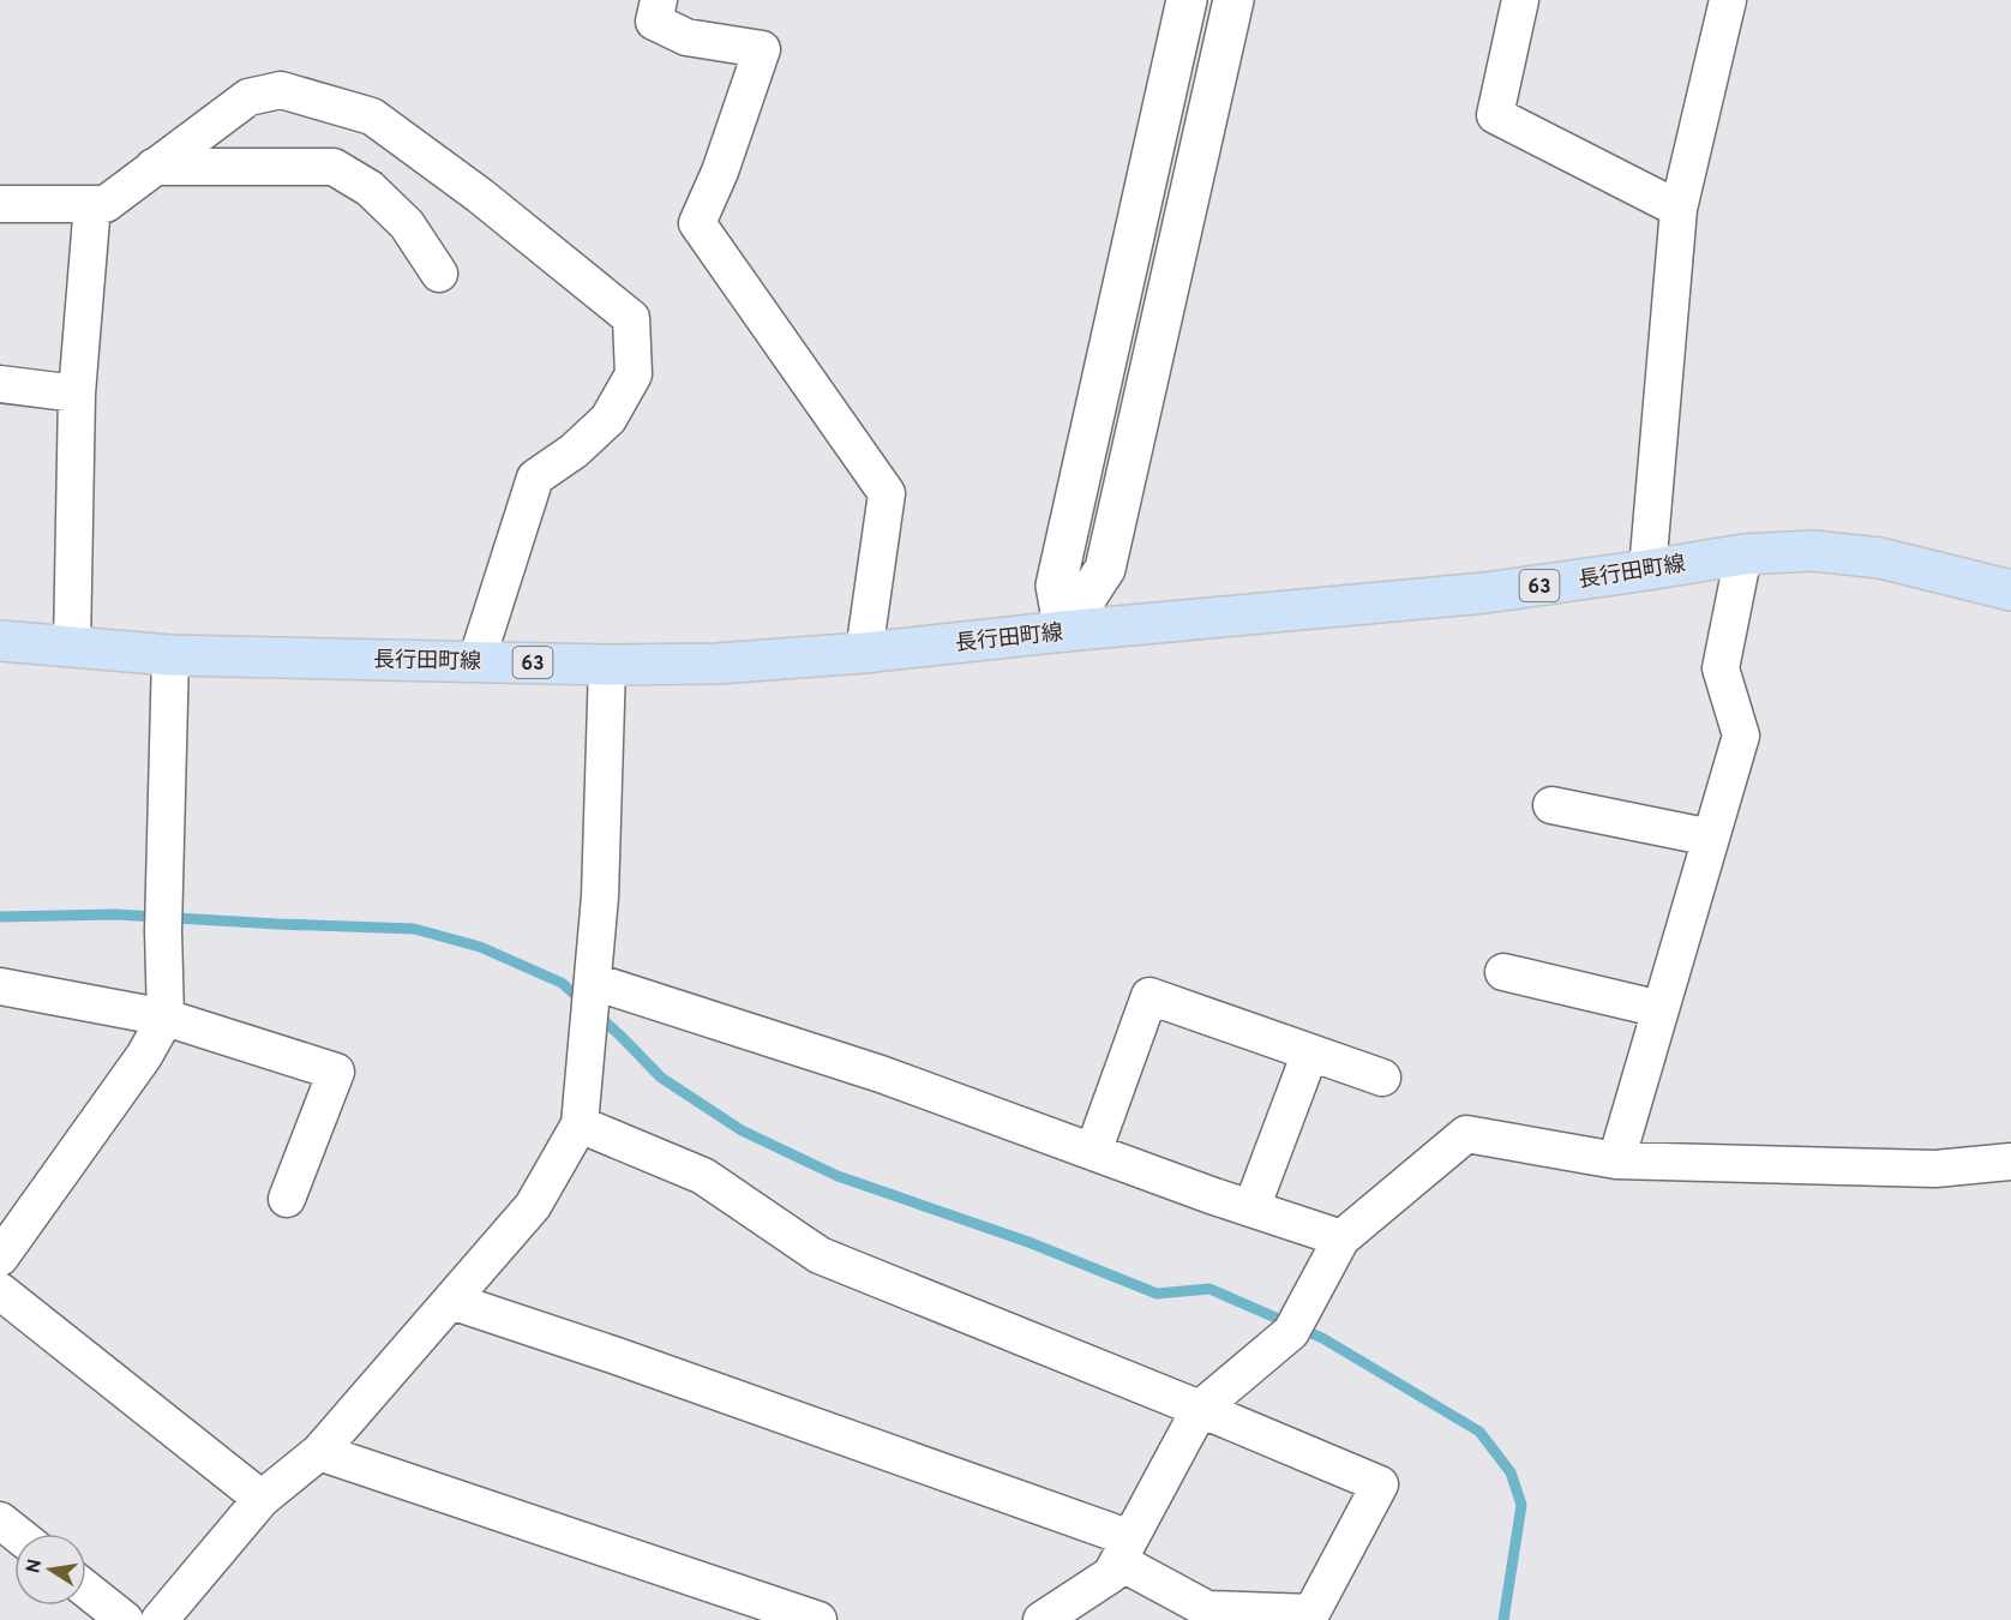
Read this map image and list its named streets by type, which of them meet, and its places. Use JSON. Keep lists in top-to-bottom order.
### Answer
{
  "streets": {
    "main road": ["長行田町線", "63"]
  },
  "north": "left"
}
